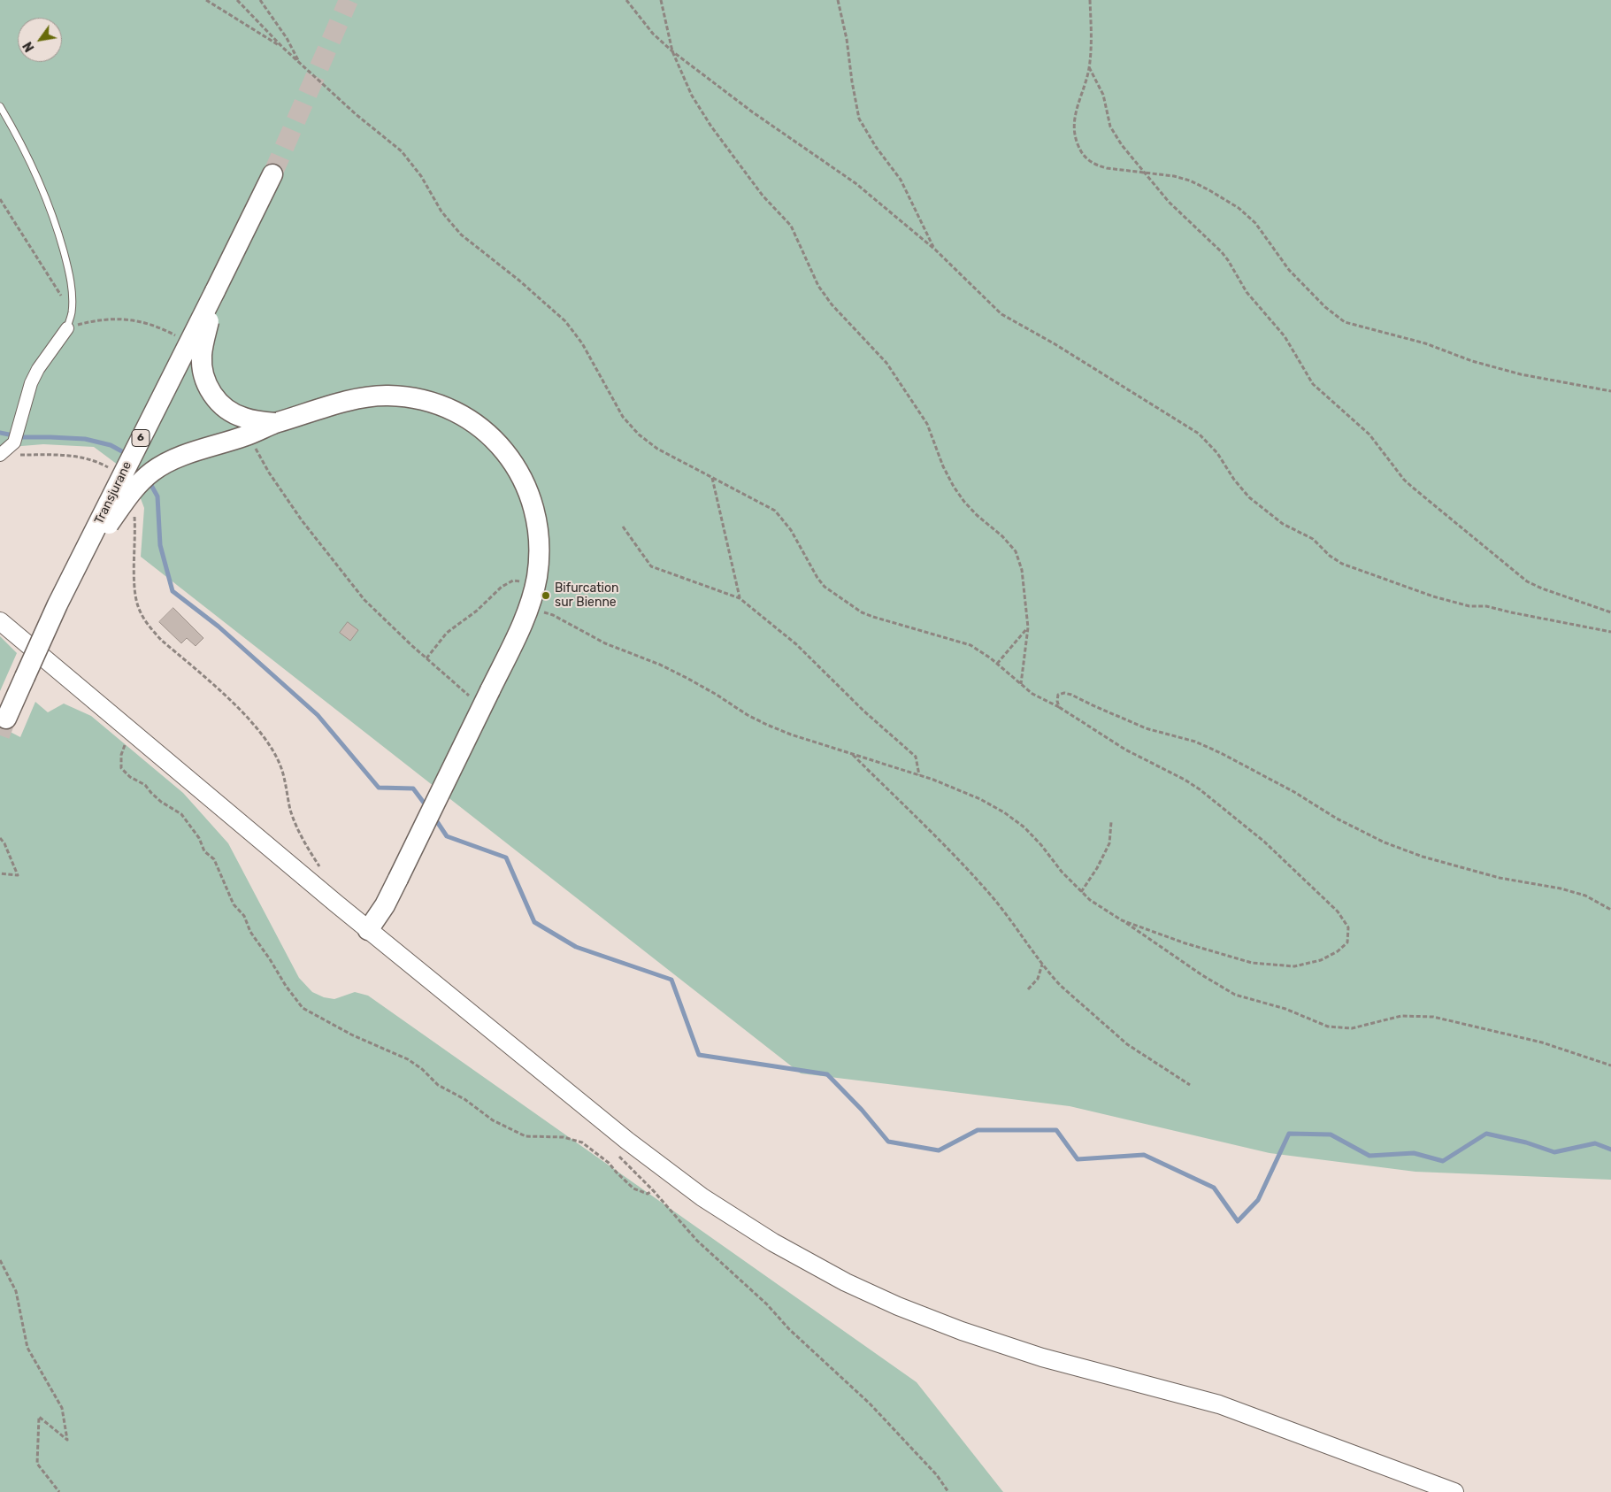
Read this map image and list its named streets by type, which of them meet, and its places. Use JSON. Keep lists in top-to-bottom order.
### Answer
{
  "streets": {
    "main road": ["6", "Transjurane"]
  },
  "places": ["Bifurcation sur Bienne"],
  "north": "bottom left"
}
